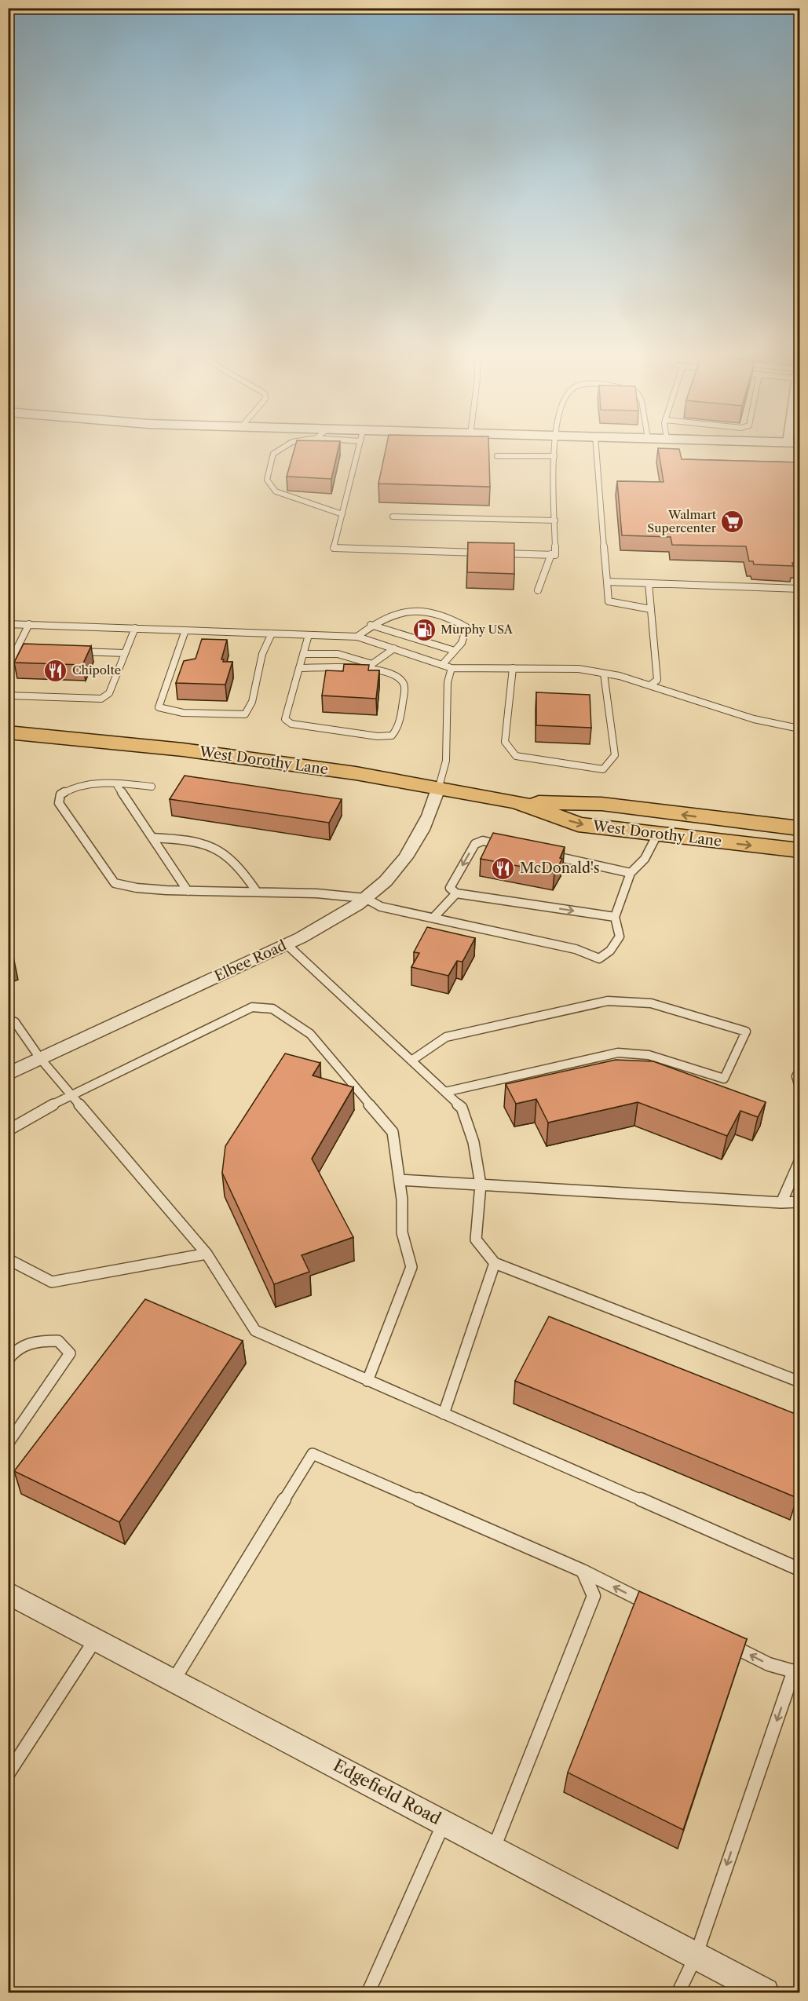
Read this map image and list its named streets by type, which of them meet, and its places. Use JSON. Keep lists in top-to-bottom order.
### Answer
{
  "streets": {
    "main road": ["West Dorothy Lane"],
    "street": ["Elbee Road", "Edgefield Road"]
  },
  "crossings": [
    ["West Dorothy Lane", "Elbee Road"]
  ],
  "places": {
    "supermarket": ["Walmart Supercenter"],
    "fuel station": ["Murphy USA"],
    "restaurant": ["Chipolte", "McDonald's"]
  }
}
